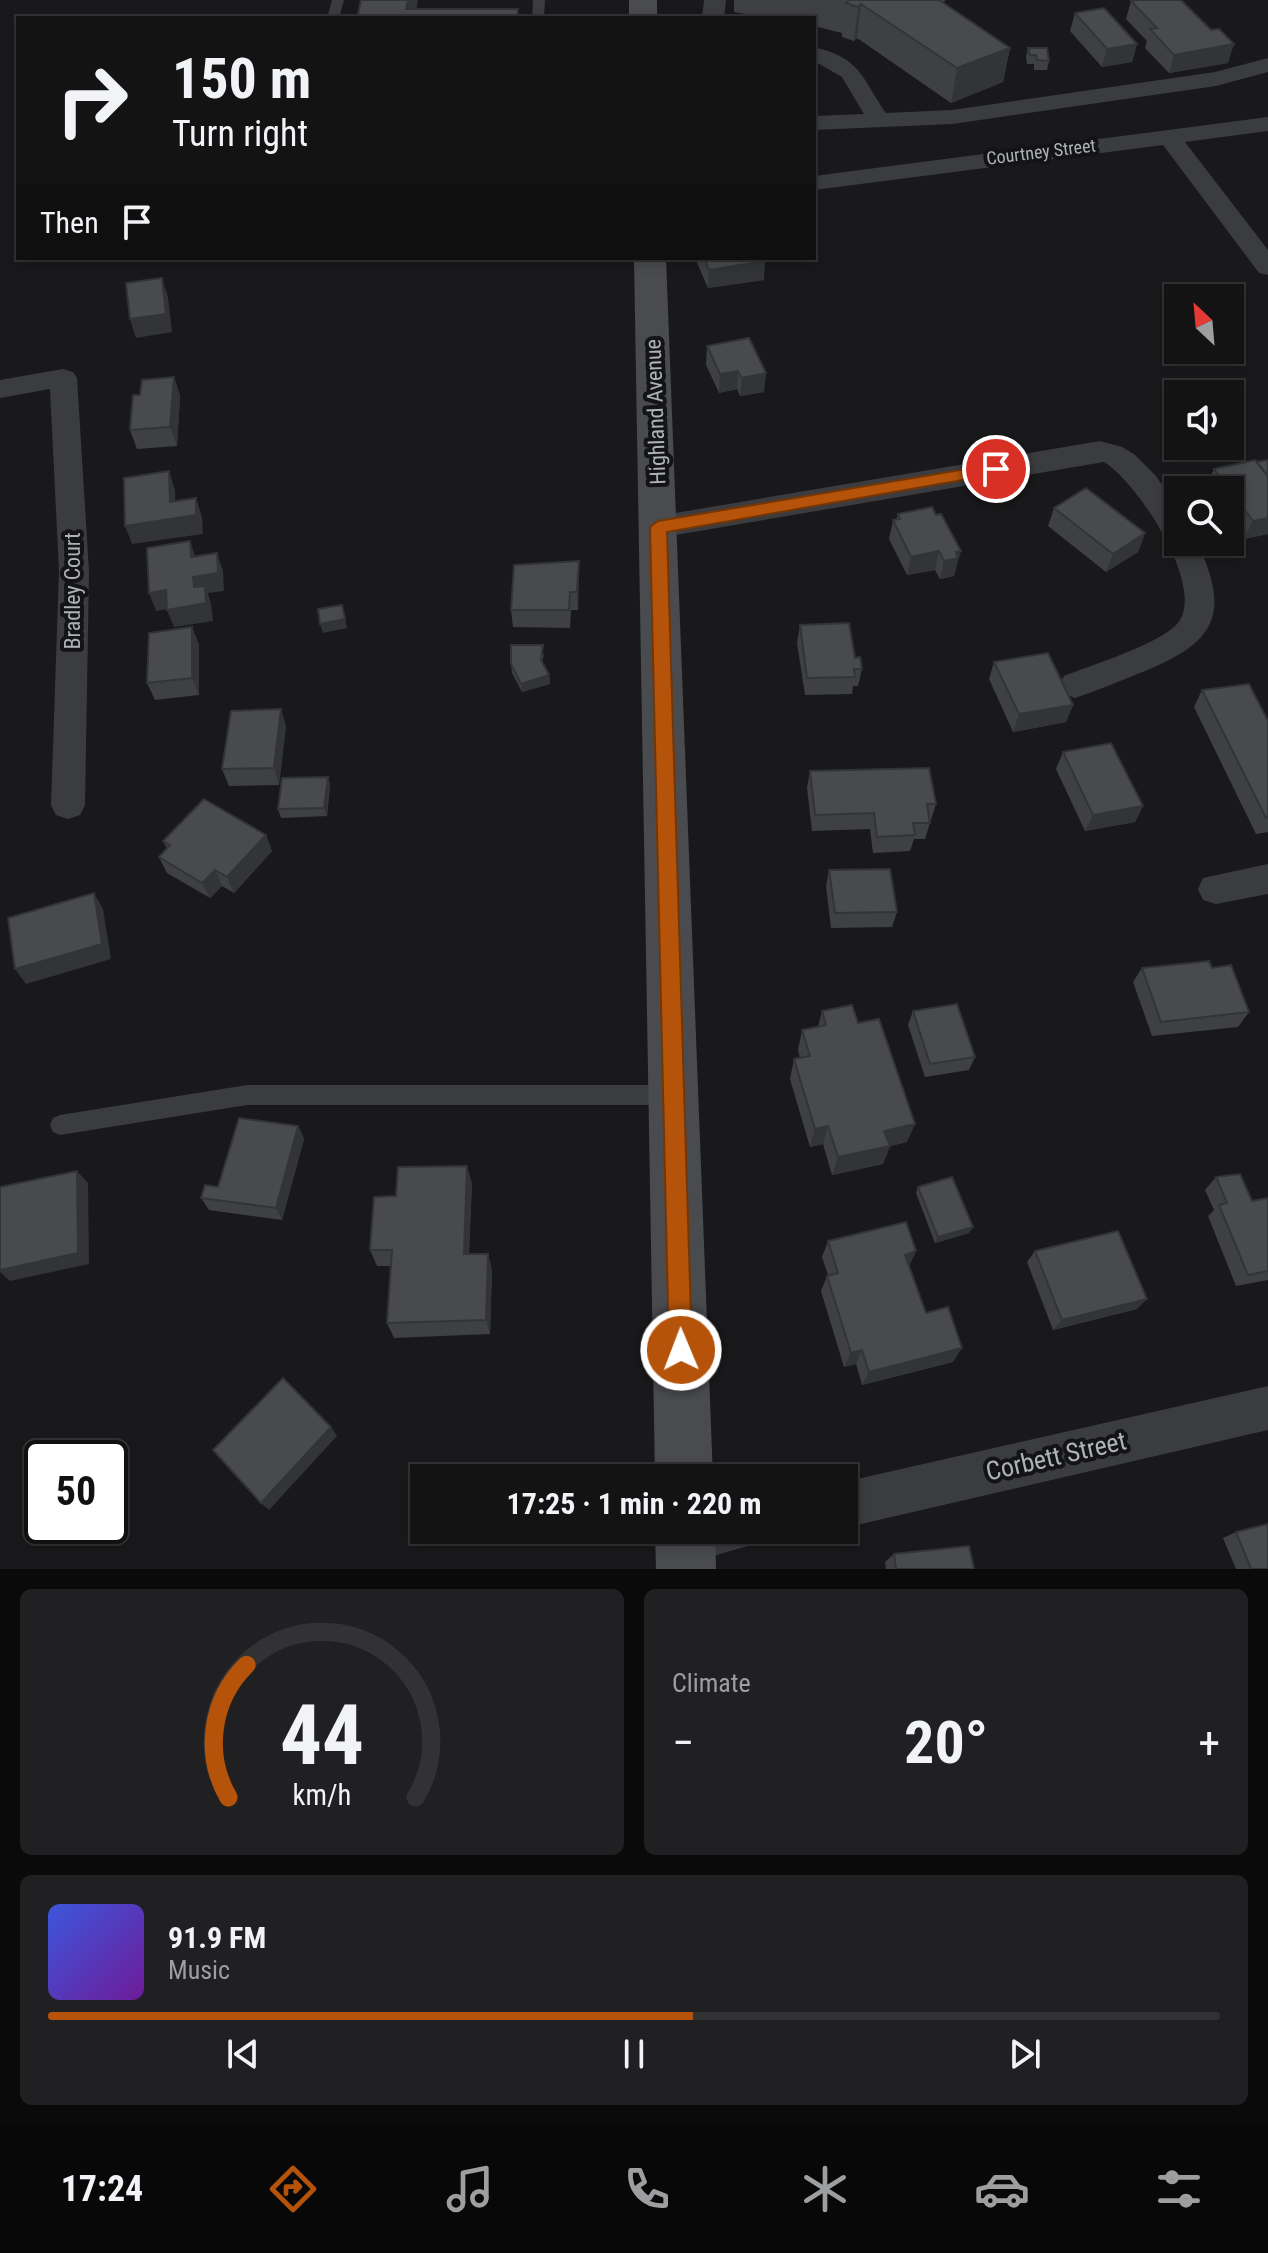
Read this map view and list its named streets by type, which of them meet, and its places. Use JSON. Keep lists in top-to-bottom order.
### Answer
{
  "streets": {
    "main road": ["Highland Avenue"],
    "street": ["Courtney Street", "Bradley Court", "Corbett Street"]
  },
  "north": "top left",
  "page": {
    "turn": ["150 m", "Turn right"],
    "then": "Then",
    "limit": "50",
    "trip": "17:25 · 1 min · 220 m",
    "tile": "Climate",
    "heat": ["−", "20°", "+"],
    "song": ["91.9 FM", "Music"],
    "tabs": "17:24",
    "gauge": ["44", "km/h"]
  }
}
